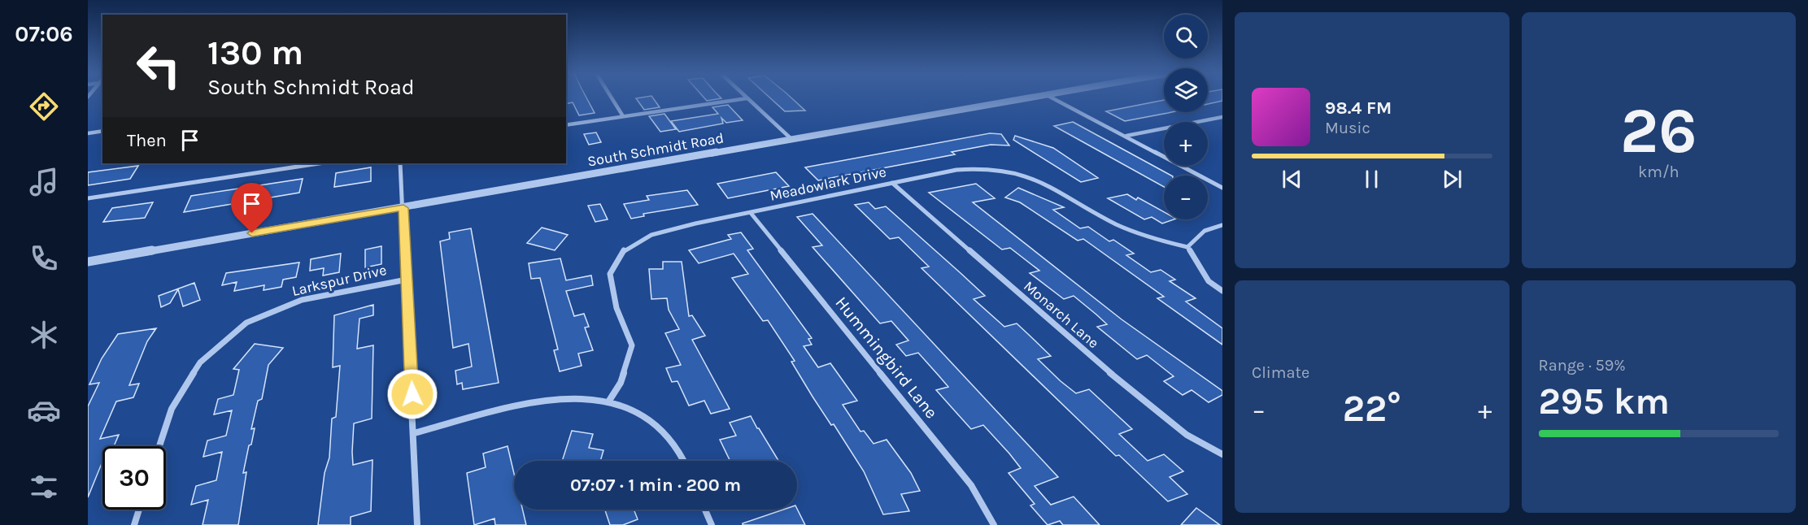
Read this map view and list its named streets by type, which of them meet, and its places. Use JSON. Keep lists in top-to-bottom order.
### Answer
{
  "streets": {
    "street": [
      "South Schmidt Road",
      "Meadowlark Drive",
      "Larkspur Drive",
      "Monarch Lane",
      "Hummingbird Lane"
    ]
  },
  "crossings": [
    ["Meadowlark Drive", "Monarch Lane"],
    ["Meadowlark Drive", "Hummingbird Lane"]
  ],
  "page": {
    "tabs": "07:06",
    "tile": [
      ["26", "km/h"],
      "Climate",
      ["Range · 59%", "295 km"]
    ],
    "map_buttons": ["+", "−"],
    "turn": ["130 m", "South Schmidt Road"],
    "song": ["98.4 FM", "Music"],
    "then": "Then",
    "heat": ["−", "22°", "+"],
    "limit": "30",
    "trip": "07:07 · 1 min · 200 m"
  }
}
